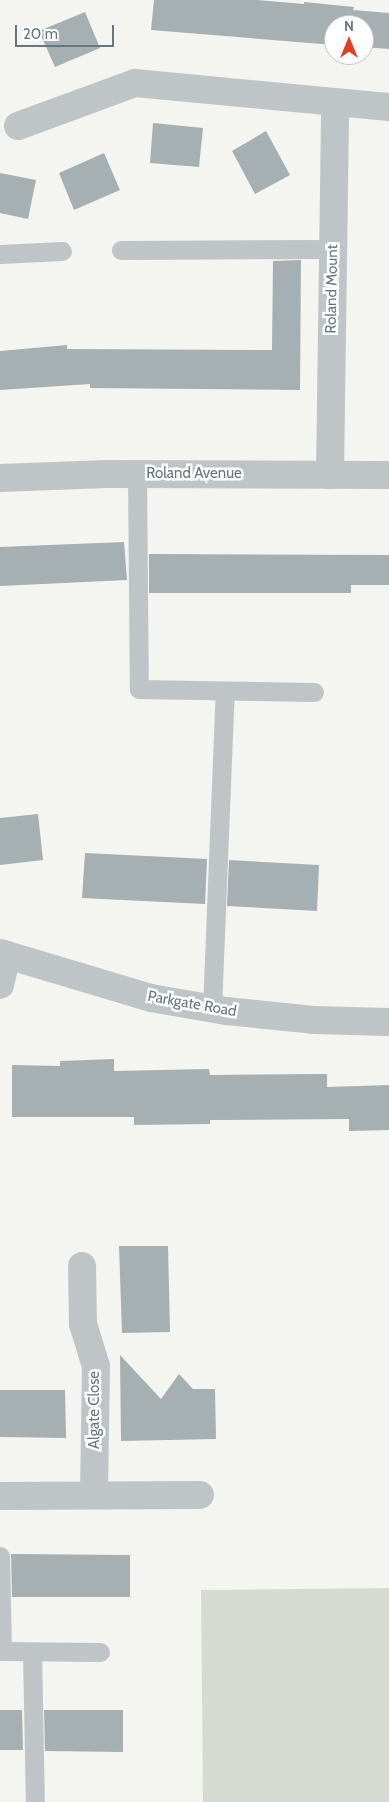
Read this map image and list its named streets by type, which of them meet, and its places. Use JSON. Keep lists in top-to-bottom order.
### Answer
{
  "streets": {
    "street": [
      "Roland Mount",
      "Roland Avenue",
      "Parkgate Road",
      "Algate Close"
    ]
  },
  "crossings": [
    ["Roland Mount", "Roland Avenue"]
  ],
  "scale_bar": "20 m",
  "north": "top"
}
